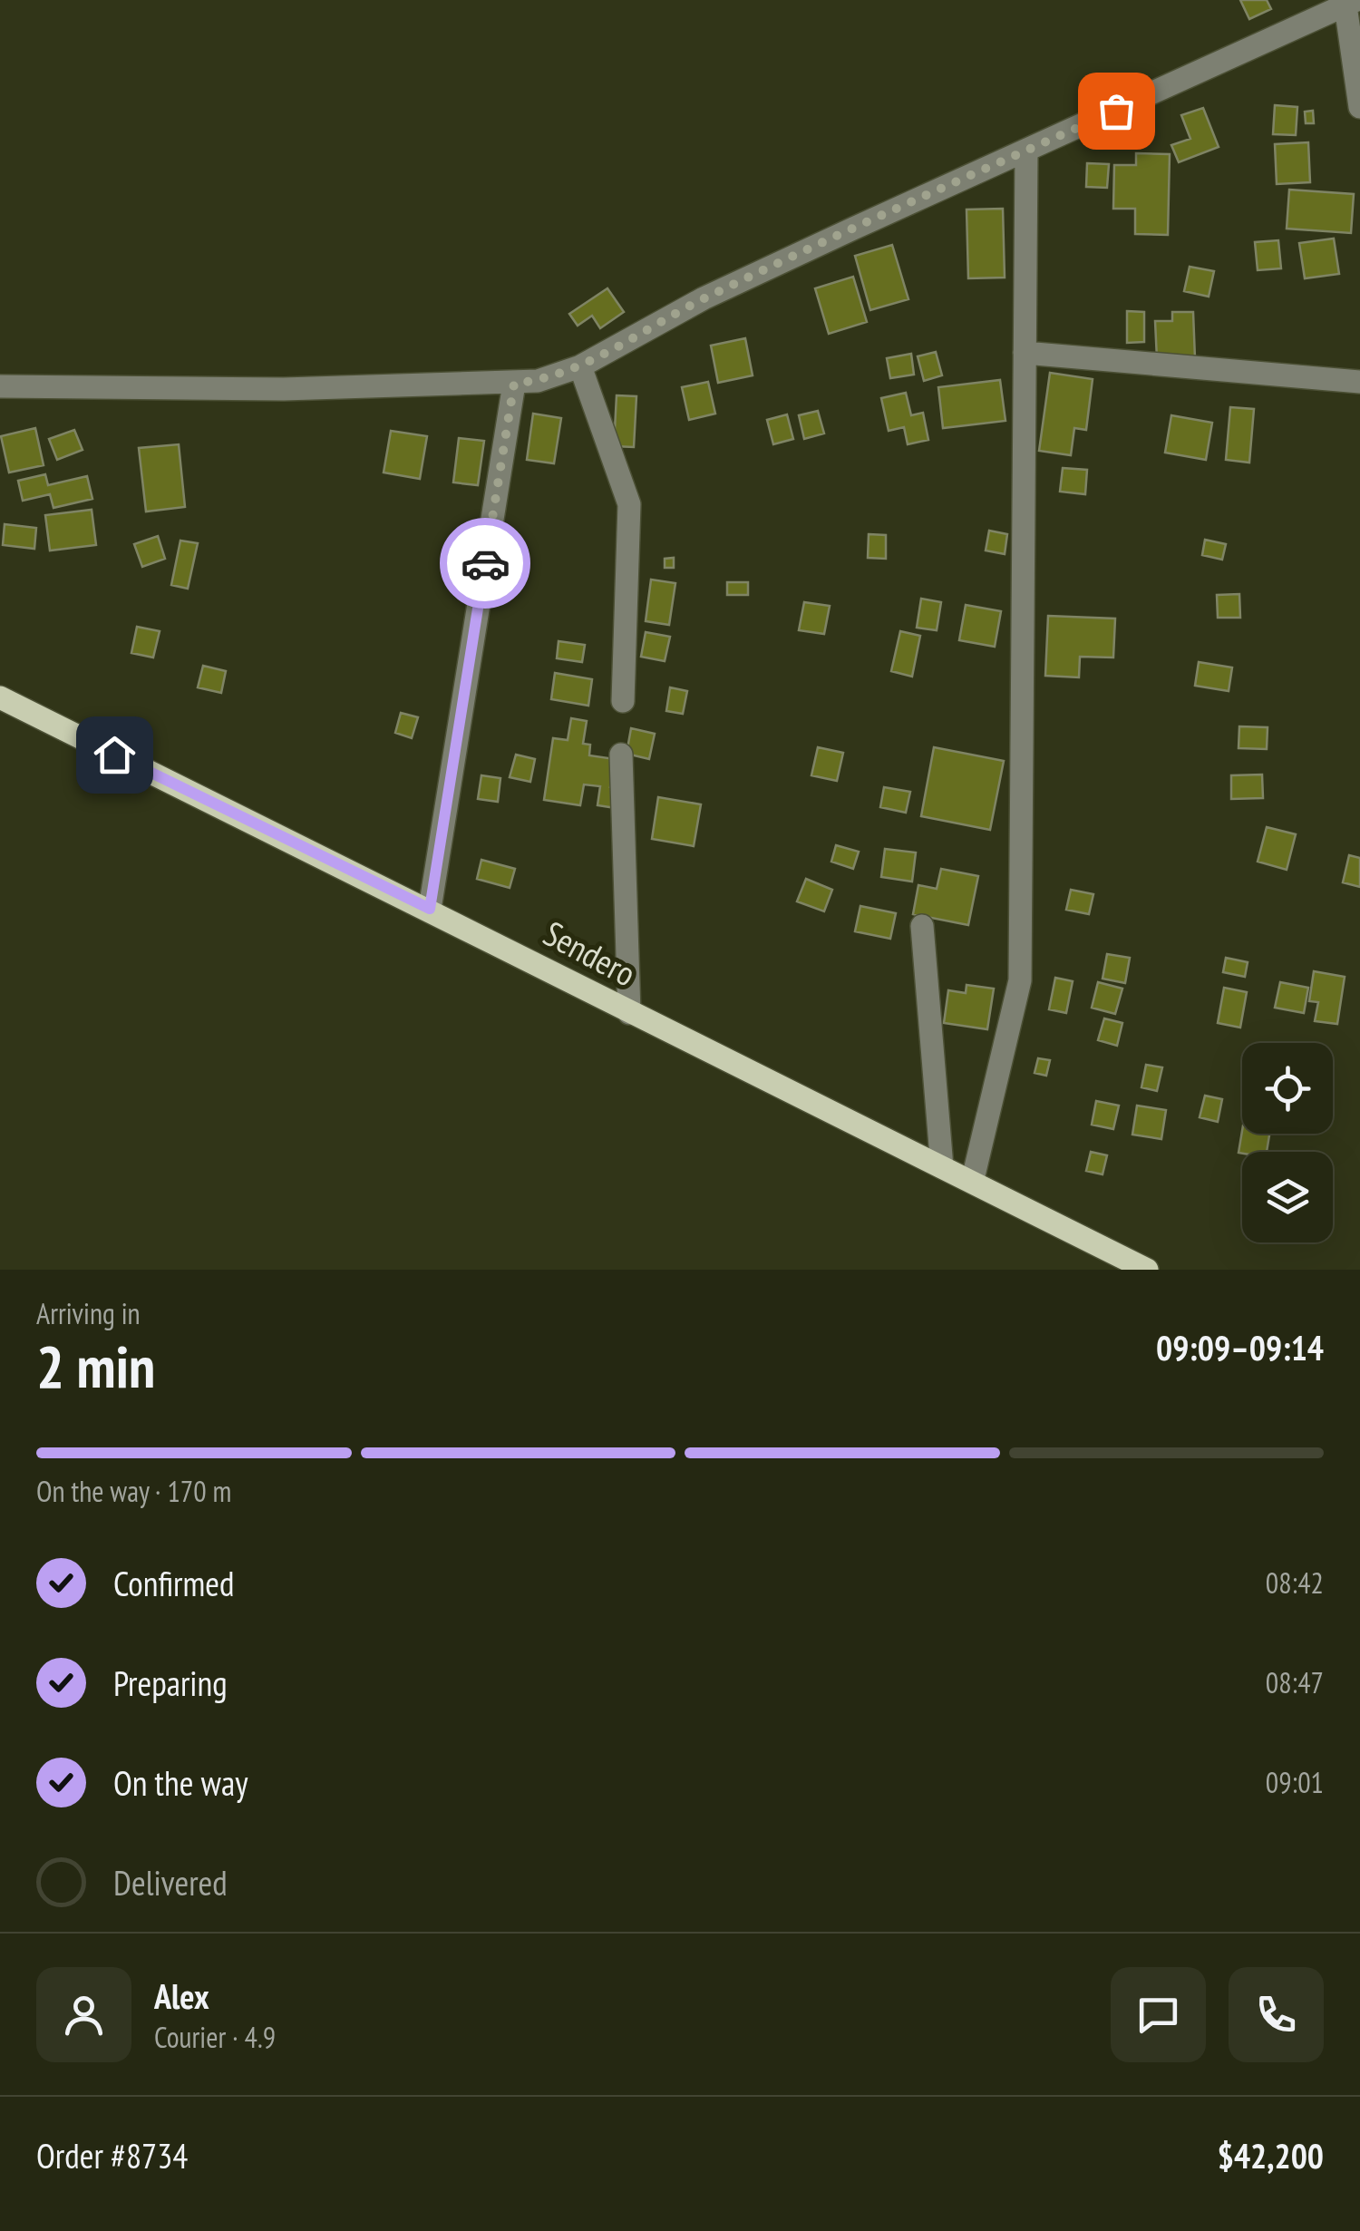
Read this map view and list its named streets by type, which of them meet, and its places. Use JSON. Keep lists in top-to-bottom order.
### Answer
{
  "streets": {
    "main road": ["Sendero"]
  },
  "page": {
    "heading": ["2 min", "Arriving in", "09:09–09:14"],
    "panel": [
      "Alex",
      "Courier · 4.9",
      "Order #8734",
      "$42,200"
    ],
    "bar": "On the way · 170 m",
    "list": [
      ["Confirmed", "08:42"],
      ["Preparing", "08:47"],
      ["On the way", "09:01"],
      "Delivered"
    ]
  }
}
